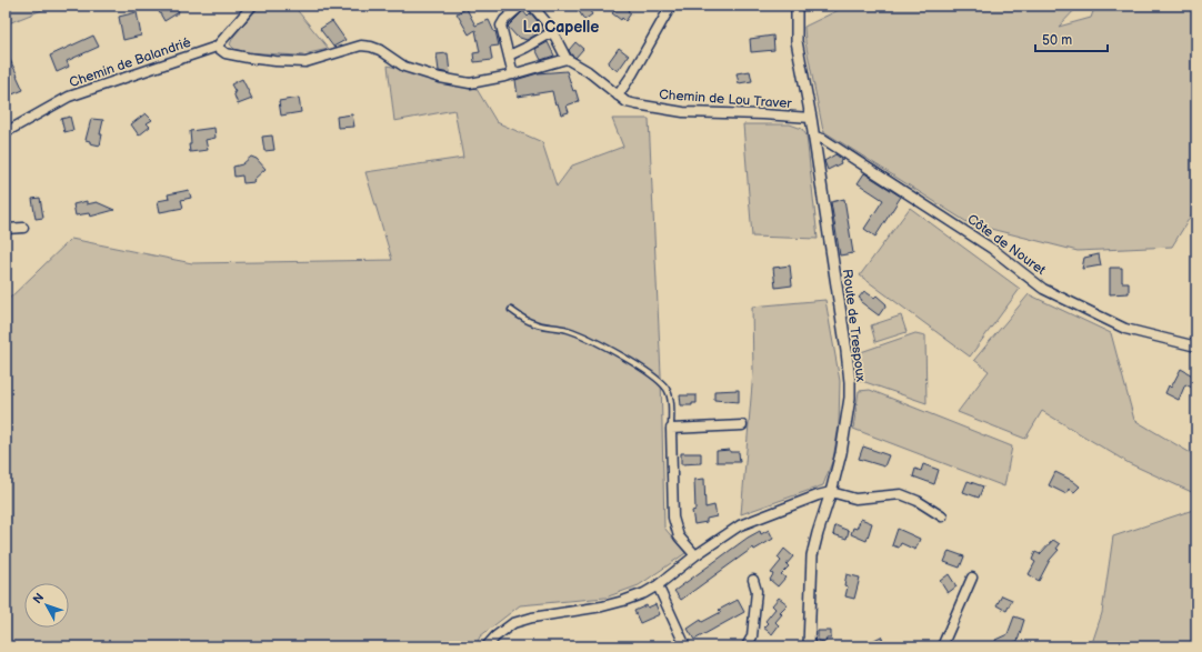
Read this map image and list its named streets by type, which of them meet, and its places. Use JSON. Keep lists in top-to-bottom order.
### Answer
{
  "streets": {
    "street": [
      "Chemin de Balandrié",
      "Chemin de Lou Traver",
      "Côte de Nouret",
      "Route de Trespoux"
    ]
  },
  "crossings": [
    ["Chemin de Lou Traver", "Route de Trespoux"],
    ["Côte de Nouret", "Route de Trespoux"]
  ],
  "districts": ["La Capelle"],
  "scale_bar": "50 m",
  "north": "top left"
}
